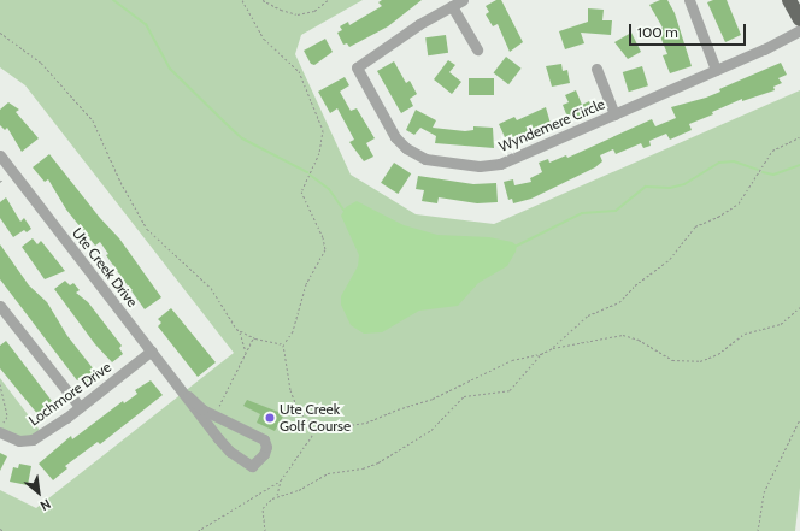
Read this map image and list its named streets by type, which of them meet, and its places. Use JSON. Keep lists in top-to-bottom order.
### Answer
{
  "streets": {
    "street": ["Wyndemere Circle", "Ute Creek Drive", "Lochmore Drive"]
  },
  "crossings": [
    ["Ute Creek Drive", "Lochmore Drive"]
  ],
  "places": ["Ute Creek Golf Course"],
  "scale_bar": "100 m",
  "north": "bottom right"
}
